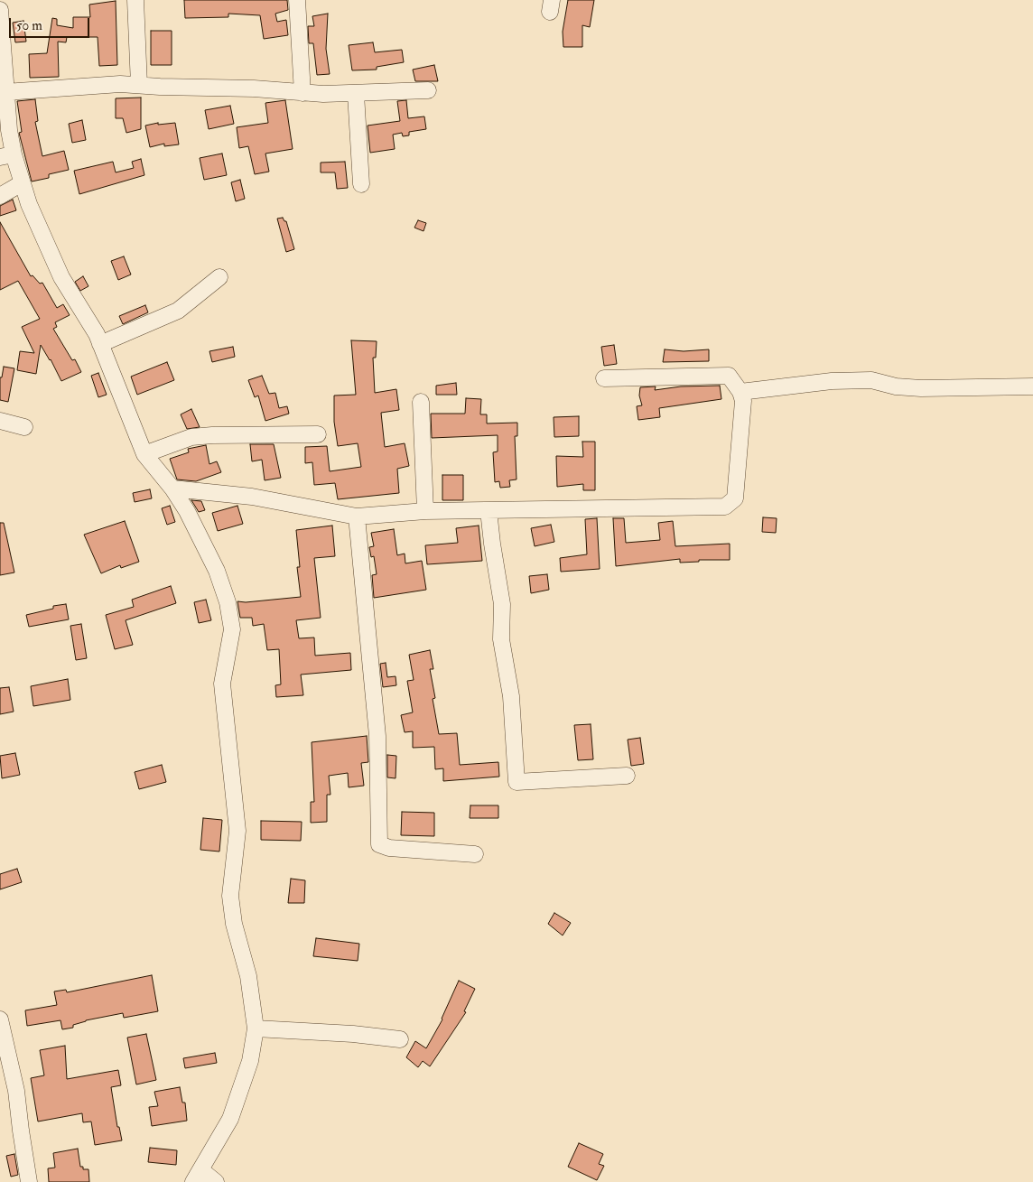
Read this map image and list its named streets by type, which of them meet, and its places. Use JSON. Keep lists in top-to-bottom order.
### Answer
{
  "scale_bar": "50 m"
}
